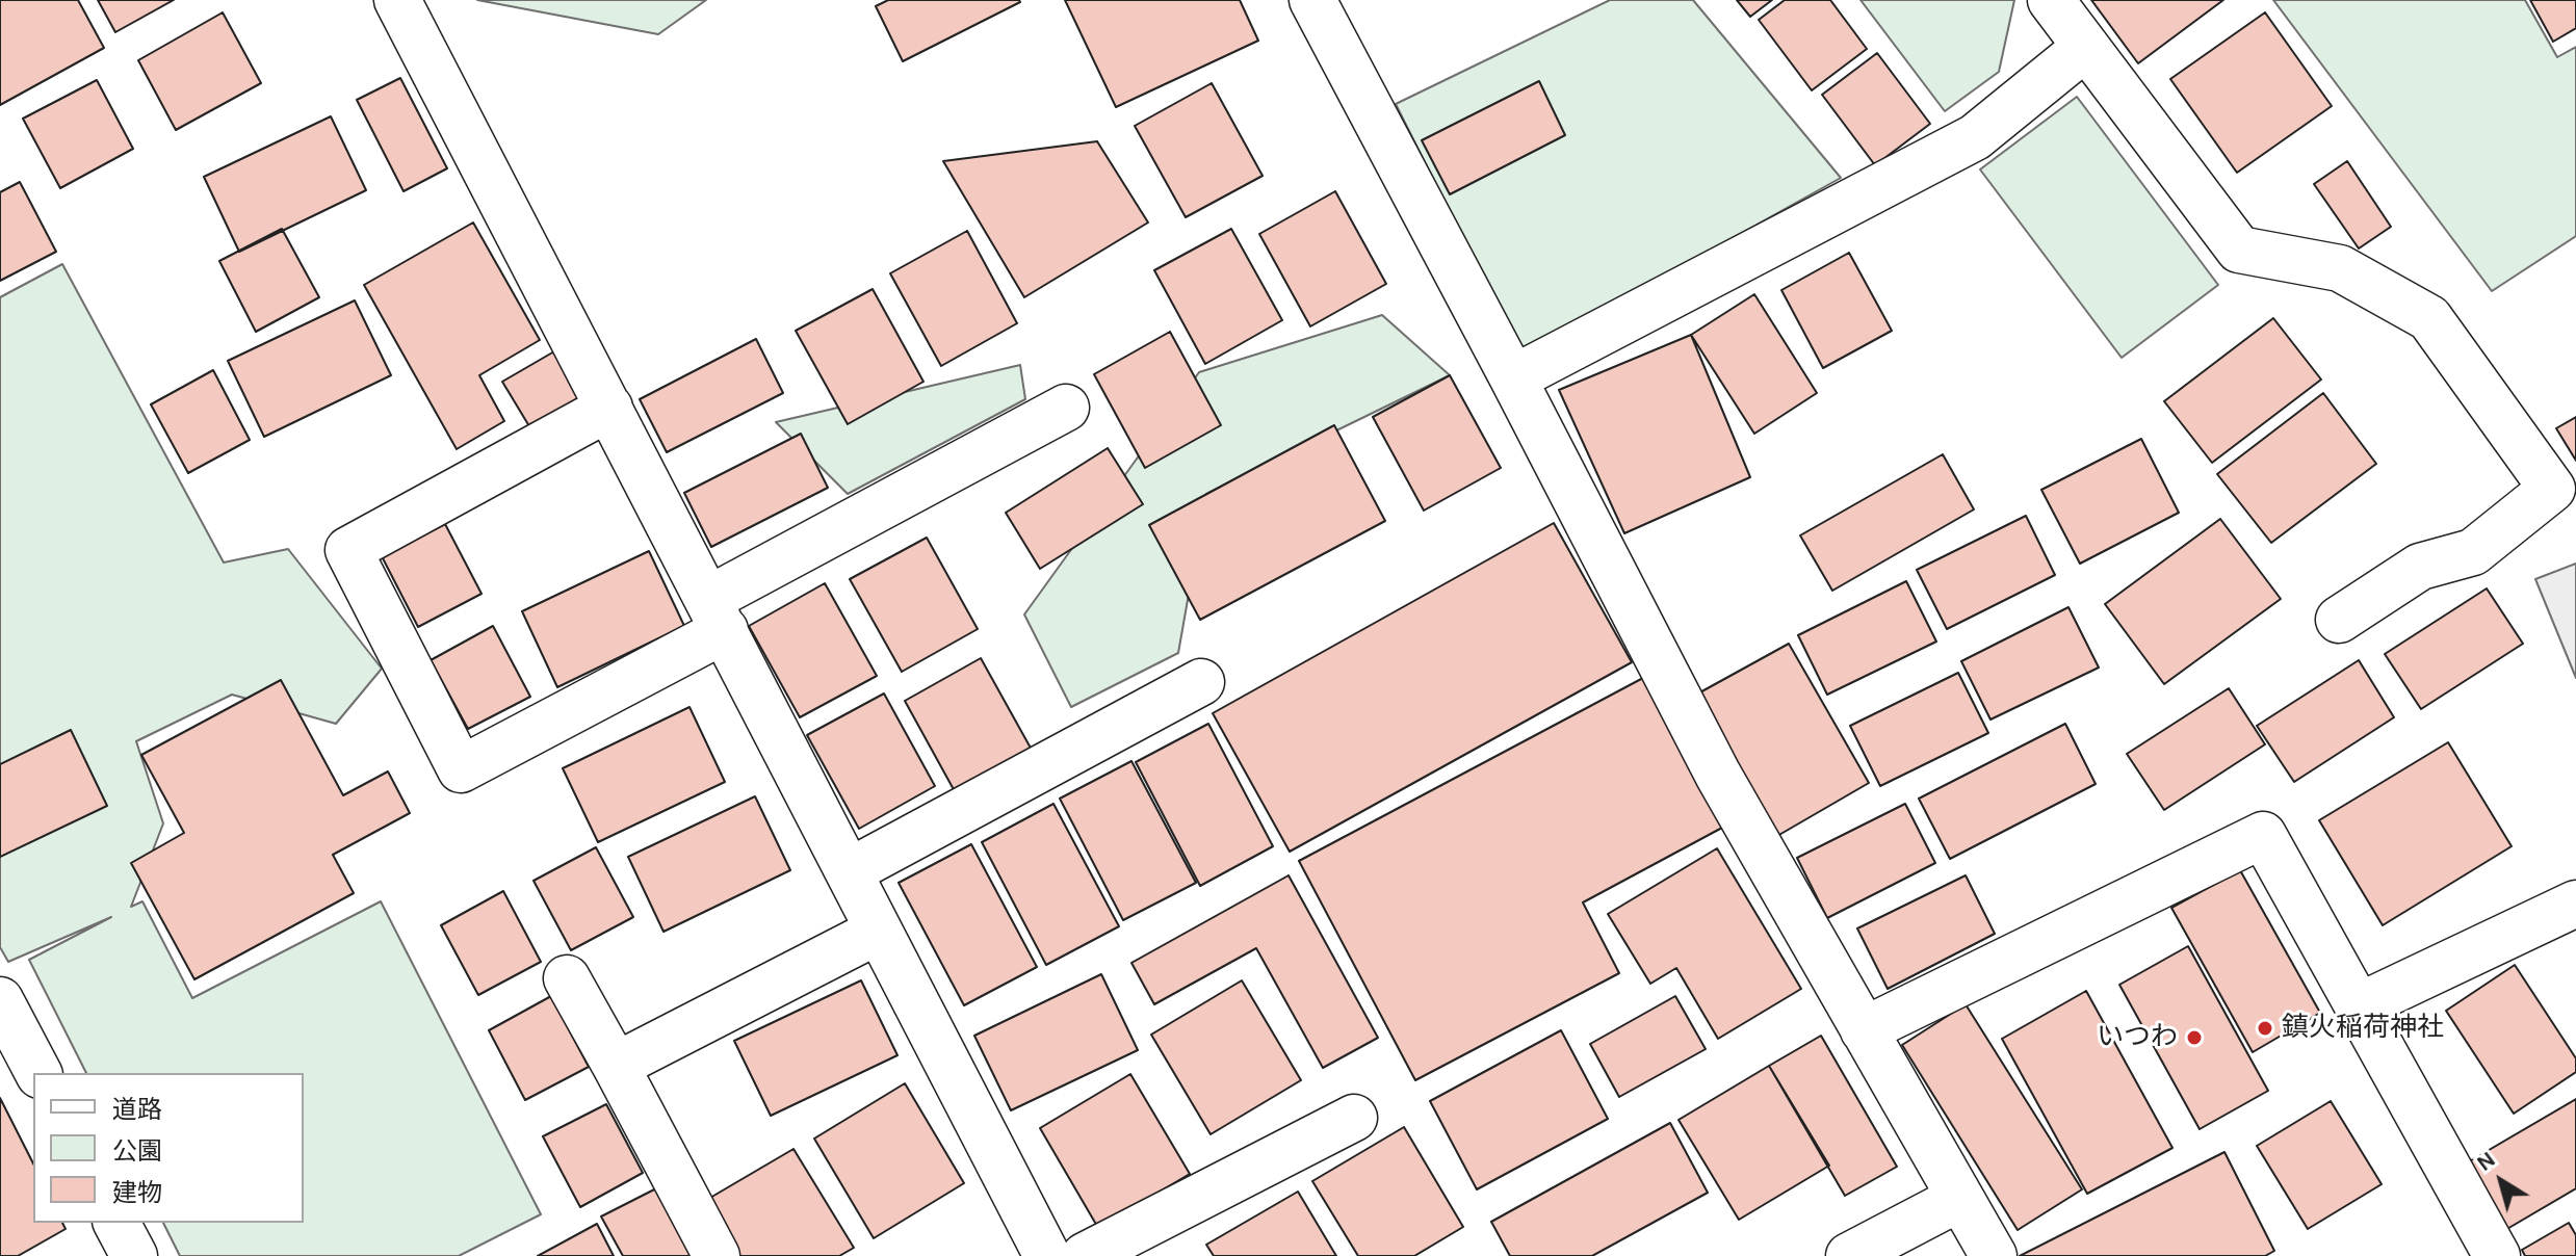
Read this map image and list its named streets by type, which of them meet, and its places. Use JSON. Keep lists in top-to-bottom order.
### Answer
{
  "places": ["鎮火稲荷神社", "いつわ"],
  "legend": ["道路", "公園", "建物"],
  "north": "top left"
}
